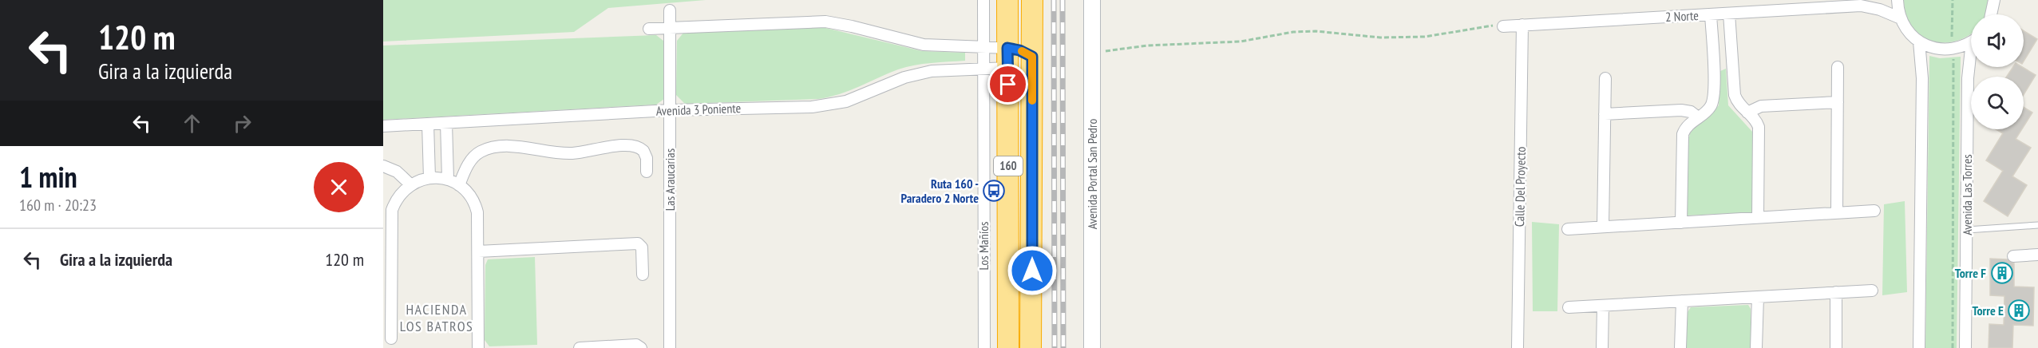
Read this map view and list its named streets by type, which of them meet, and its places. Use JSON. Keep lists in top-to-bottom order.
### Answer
{
  "streets": {
    "highway": ["160"],
    "street": [
      "2 Norte",
      "Avenida 3 Poniente",
      "Avenida Portal San Pedro",
      "Las Araucarias",
      "Calle Del Proyecto",
      "Avenida Las Torres",
      "Los Mañíos"
    ]
  },
  "crossings": [
    ["2 Norte", "Calle Del Proyecto"],
    ["Avenida 3 Poniente", "160"],
    ["Avenida 3 Poniente", "Las Araucarias"],
    ["Avenida 3 Poniente", "Los Mañíos"]
  ],
  "districts": ["HACIENDA LOS BATROS"],
  "places": {
    "bus stop": ["Ruta 160 - Paradero 2 Norte"],
    "building": ["Torre F", "Torre E"]
  },
  "page": {
    "turn": ["120 m", "Gira a la izquierda"],
    "heading": ["1 min", "160 m · 20:23"],
    "list": [
      {
        "name": "Gira a la izquierda",
        "value": "120 m"
      }
    ]
  }
}
